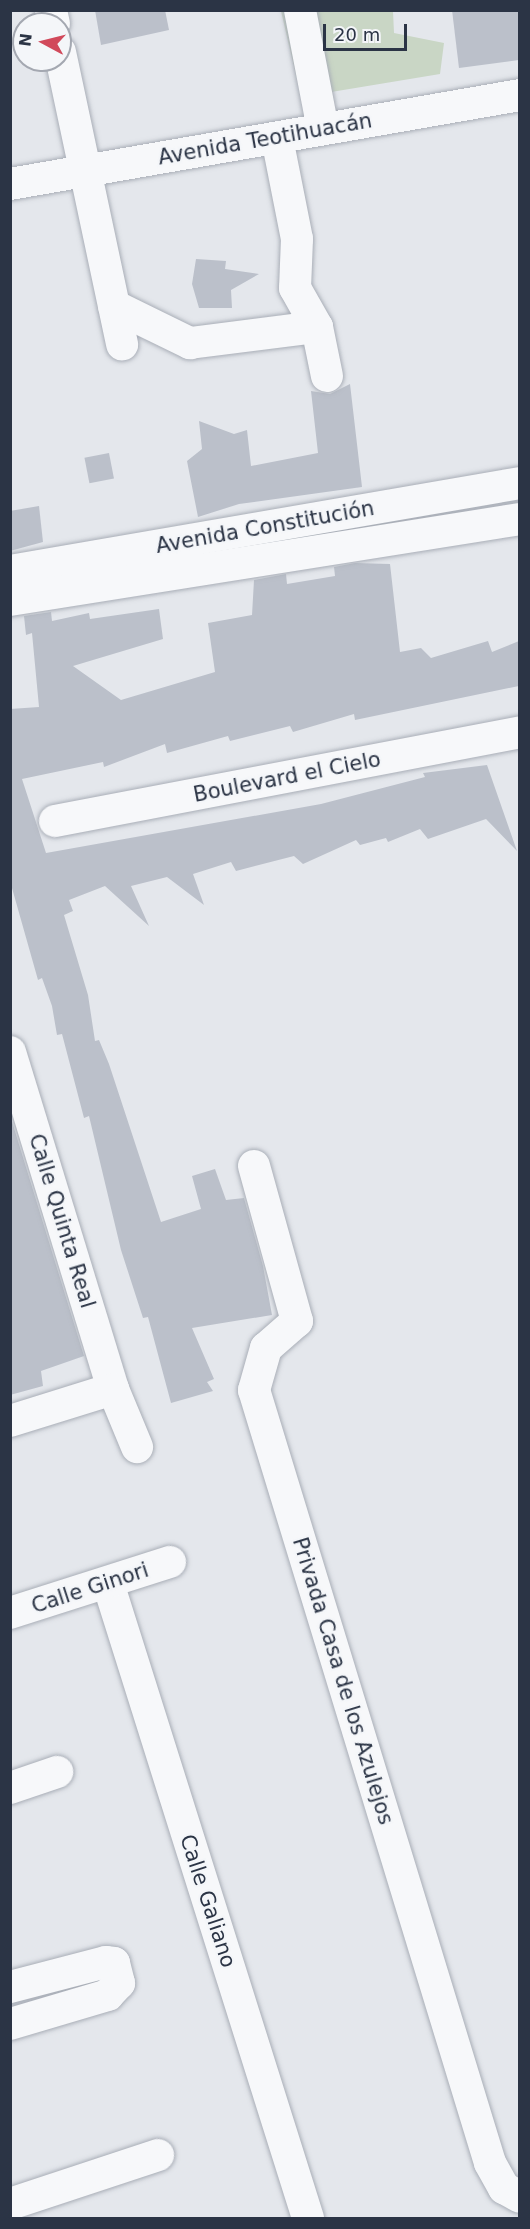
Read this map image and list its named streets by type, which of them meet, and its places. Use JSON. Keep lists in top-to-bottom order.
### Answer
{
  "streets": {
    "street": [
      "Avenida Teotihuacán",
      "Avenida Constitución",
      "Boulevard el Cielo",
      "Calle Quinta Real",
      "Calle Ginori",
      "Privada Casa de los Azulejos",
      "Calle Galiano"
    ]
  },
  "crossings": [
    ["Calle Ginori", "Calle Galiano"]
  ],
  "scale_bar": "20 m",
  "north": "left"
}
